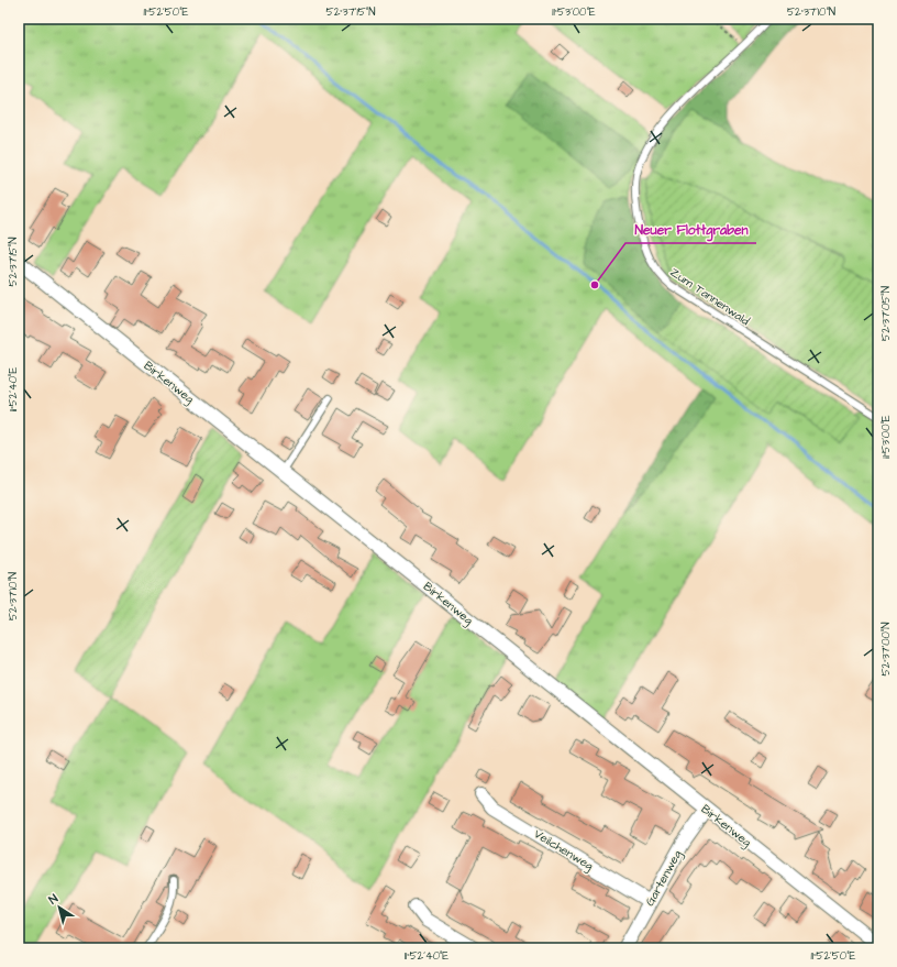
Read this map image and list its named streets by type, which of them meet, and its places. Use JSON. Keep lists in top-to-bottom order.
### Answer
{
  "streets": {
    "street": ["Birkenweg", "Veilchenweg", "Gartenweg"],
    "lane": ["Zum Tannenwald"]
  },
  "crossings": [
    ["Birkenweg", "Gartenweg"],
    ["Veilchenweg", "Gartenweg"]
  ],
  "places": ["Neuer Flottgraben"],
  "north": "top left",
  "coordinates": [
    "11°52'50\"E",
    "52°37'15\"N",
    "11°53'00\"E",
    "52°37'10\"N",
    "52°37'05\"N",
    "11°52'40\"E",
    "52°37'00\"N"
  ]
}
